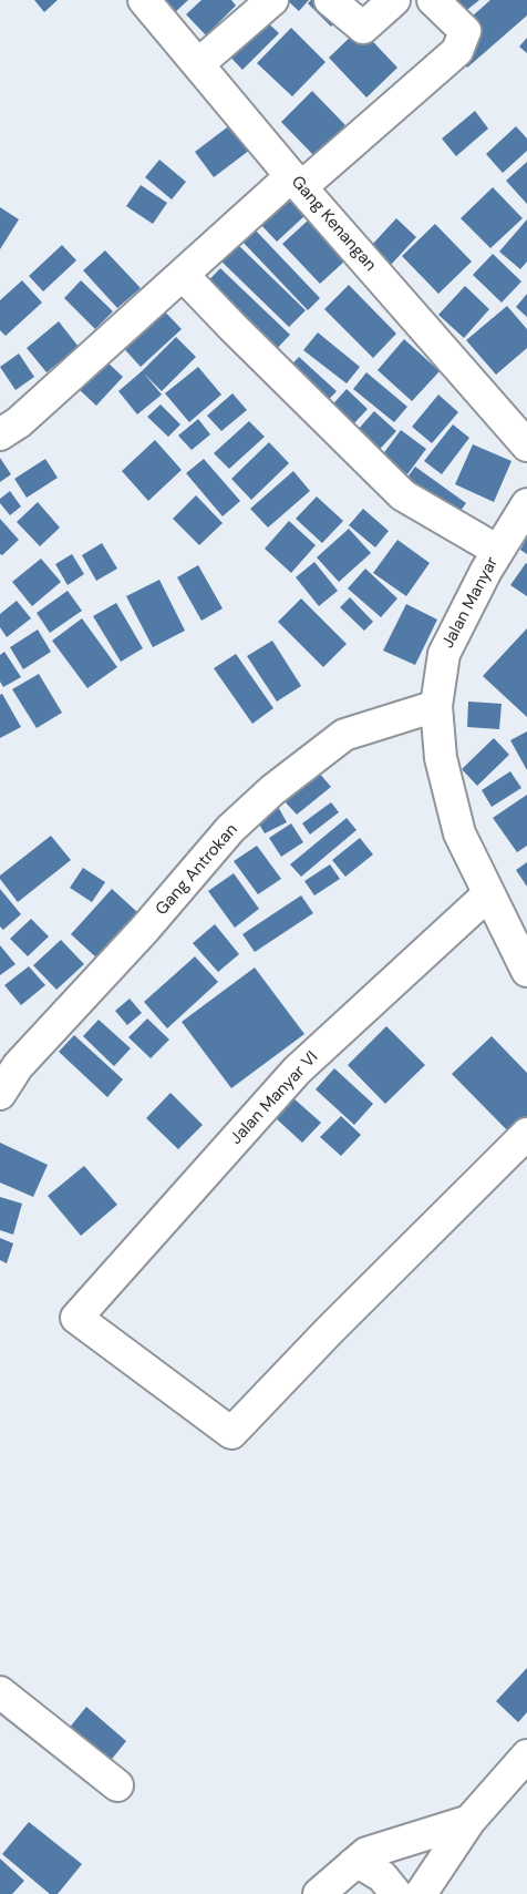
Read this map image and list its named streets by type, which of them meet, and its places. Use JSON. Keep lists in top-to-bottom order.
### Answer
{
  "streets": {
    "street": [
      "Gang Kenangan",
      "Jalan Manyar",
      "Gang Antrokan",
      "Jalan Manyar VI"
    ]
  },
  "crossings": [
    ["Jalan Manyar", "Gang Antrokan"],
    ["Jalan Manyar", "Jalan Manyar VI"]
  ]
}
